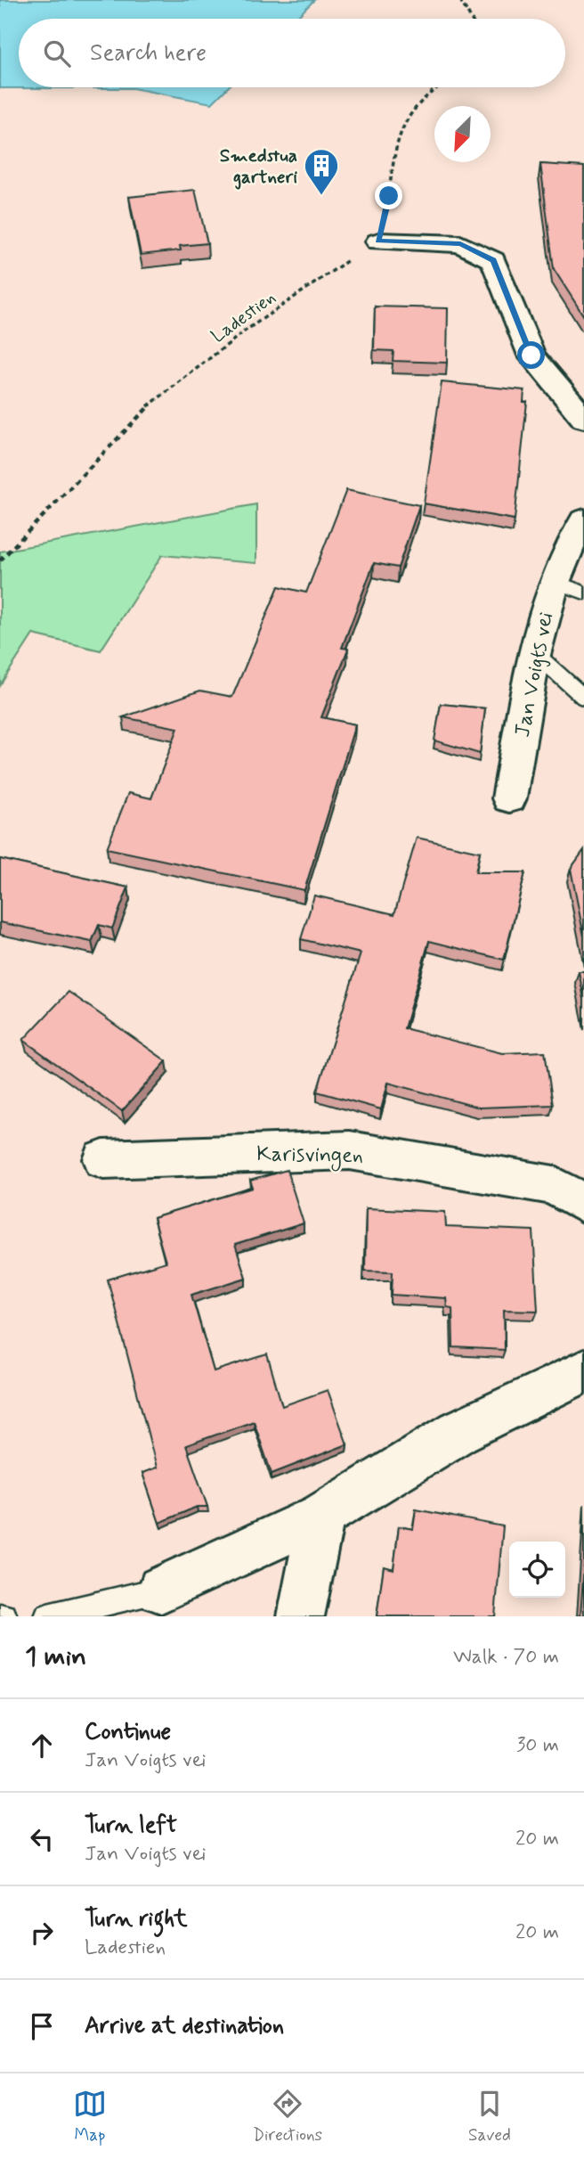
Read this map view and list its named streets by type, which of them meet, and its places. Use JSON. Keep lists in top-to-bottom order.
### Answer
{
  "streets": {
    "street": ["Jan Voigts vei", "Karisvingen"],
    "path": ["Ladestien"]
  },
  "places": {
    "building": ["Smedstua gartneri"]
  },
  "north": "bottom left",
  "page": {
    "search": "Search here",
    "heading": ["1 min", "Walk · 70 m"],
    "list": [
      ["Continue", "Jan Voigts vei", "30 m"],
      ["Turn left", "Jan Voigts vei", "20 m"],
      ["Turn right", "Ladestien", "20 m"],
      "Arrive at destination"
    ],
    "nav": ["Map", "Directions", "Saved"]
  }
}
